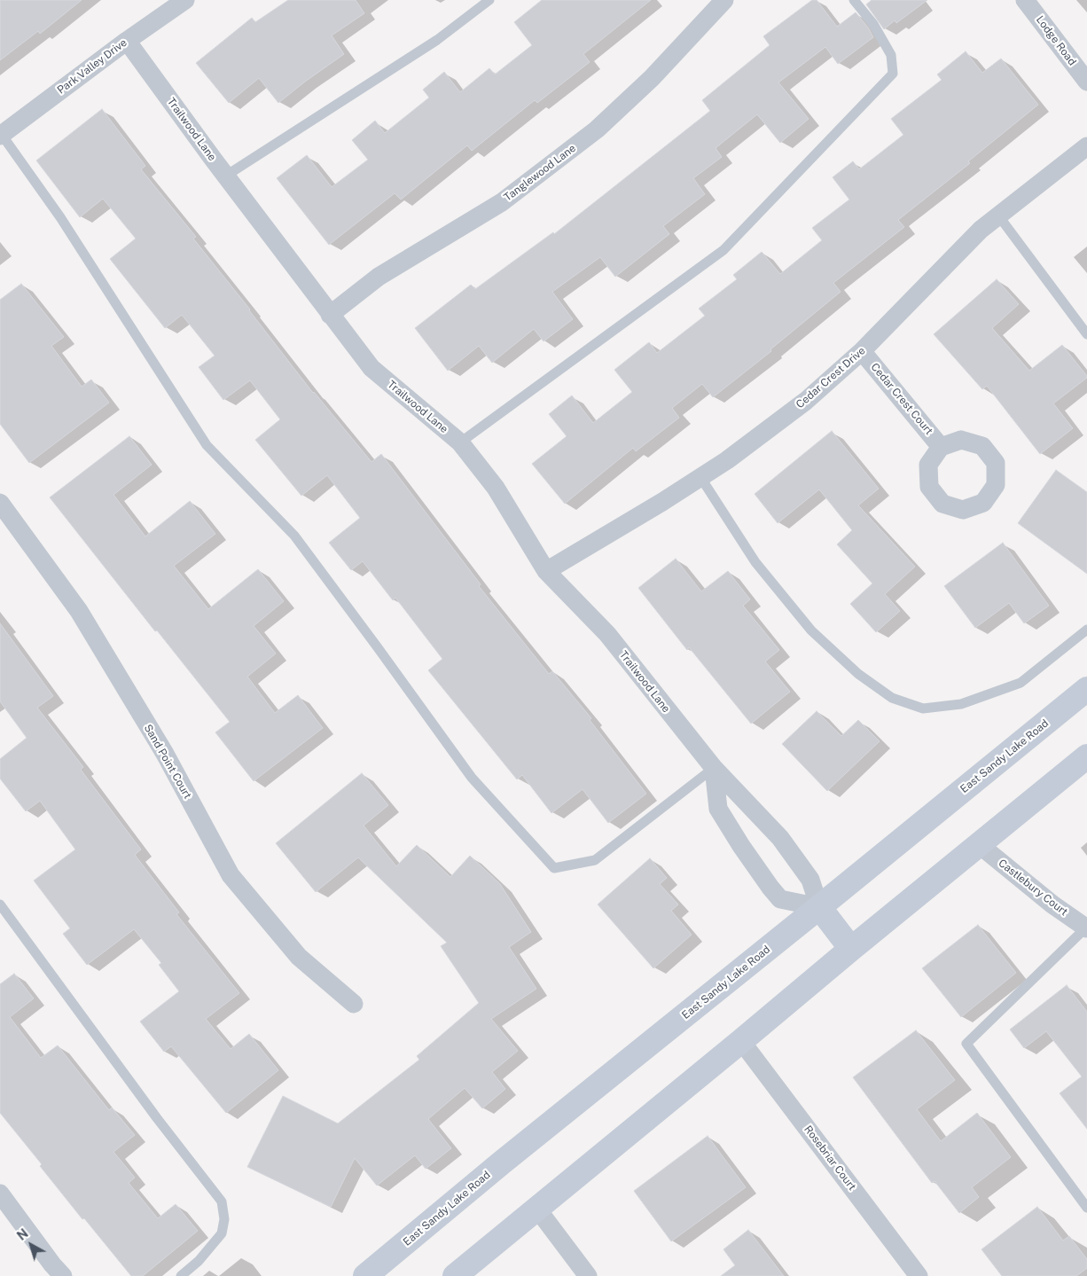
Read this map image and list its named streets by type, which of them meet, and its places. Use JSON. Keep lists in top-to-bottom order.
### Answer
{
  "streets": {
    "main road": ["East Sandy Lake Road"],
    "street": [
      "Lodge Road",
      "Park Valley Drive",
      "Trailwood Lane",
      "Tanglewood Lane",
      "Cedar Crest Drive",
      "Cedar Crest Court",
      "Sand Point Court",
      "Castlebury Court",
      "Rosebriar Court"
    ]
  },
  "crossings": [
    ["Park Valley Drive", "Trailwood Lane"],
    ["Trailwood Lane", "Tanglewood Lane"],
    ["Trailwood Lane", "Cedar Crest Drive"],
    ["Trailwood Lane", "East Sandy Lake Road"],
    ["Cedar Crest Drive", "Cedar Crest Court"]
  ],
  "north": "top left"
}
